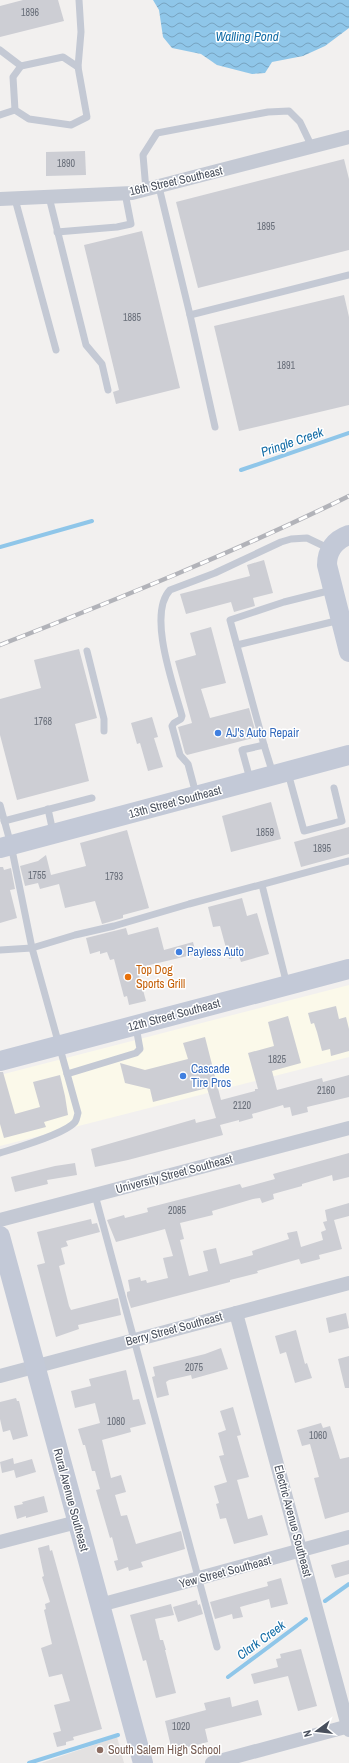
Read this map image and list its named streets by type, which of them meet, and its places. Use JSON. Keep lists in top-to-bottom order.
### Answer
{
  "streets": {
    "main road": ["13th Street Southeast", "12th Street Southeast", "Rural Avenue Southeast"],
    "street": [
      "16th Street Southeast",
      "University Street Southeast",
      "Berry Street Southeast",
      "Electric Avenue Southeast",
      "Yew Street Southeast"
    ]
  },
  "crossings": [
    ["Berry Street Southeast", "Rural Avenue Southeast"],
    ["Berry Street Southeast", "Electric Avenue Southeast"],
    ["Rural Avenue Southeast", "Yew Street Southeast"],
    ["Electric Avenue Southeast", "Yew Street Southeast"]
  ],
  "water": ["Walling Pond", "Pringle Creek", "Clark Creek"],
  "places": [
    "AJ's Auto Repair",
    "Payless Auto",
    "Top Dog Sports Grill",
    "Cascade Tire Pros",
    "South Salem High School"
  ],
  "house_numbers": [
    "1896",
    "1890",
    "1895",
    "1885",
    "1891",
    "1768",
    "1859",
    "1895",
    "1755",
    "1793",
    "1825",
    "2160",
    "2120",
    "2085",
    "2075",
    "1080",
    "1060",
    "1020"
  ],
  "north": "left"
}
